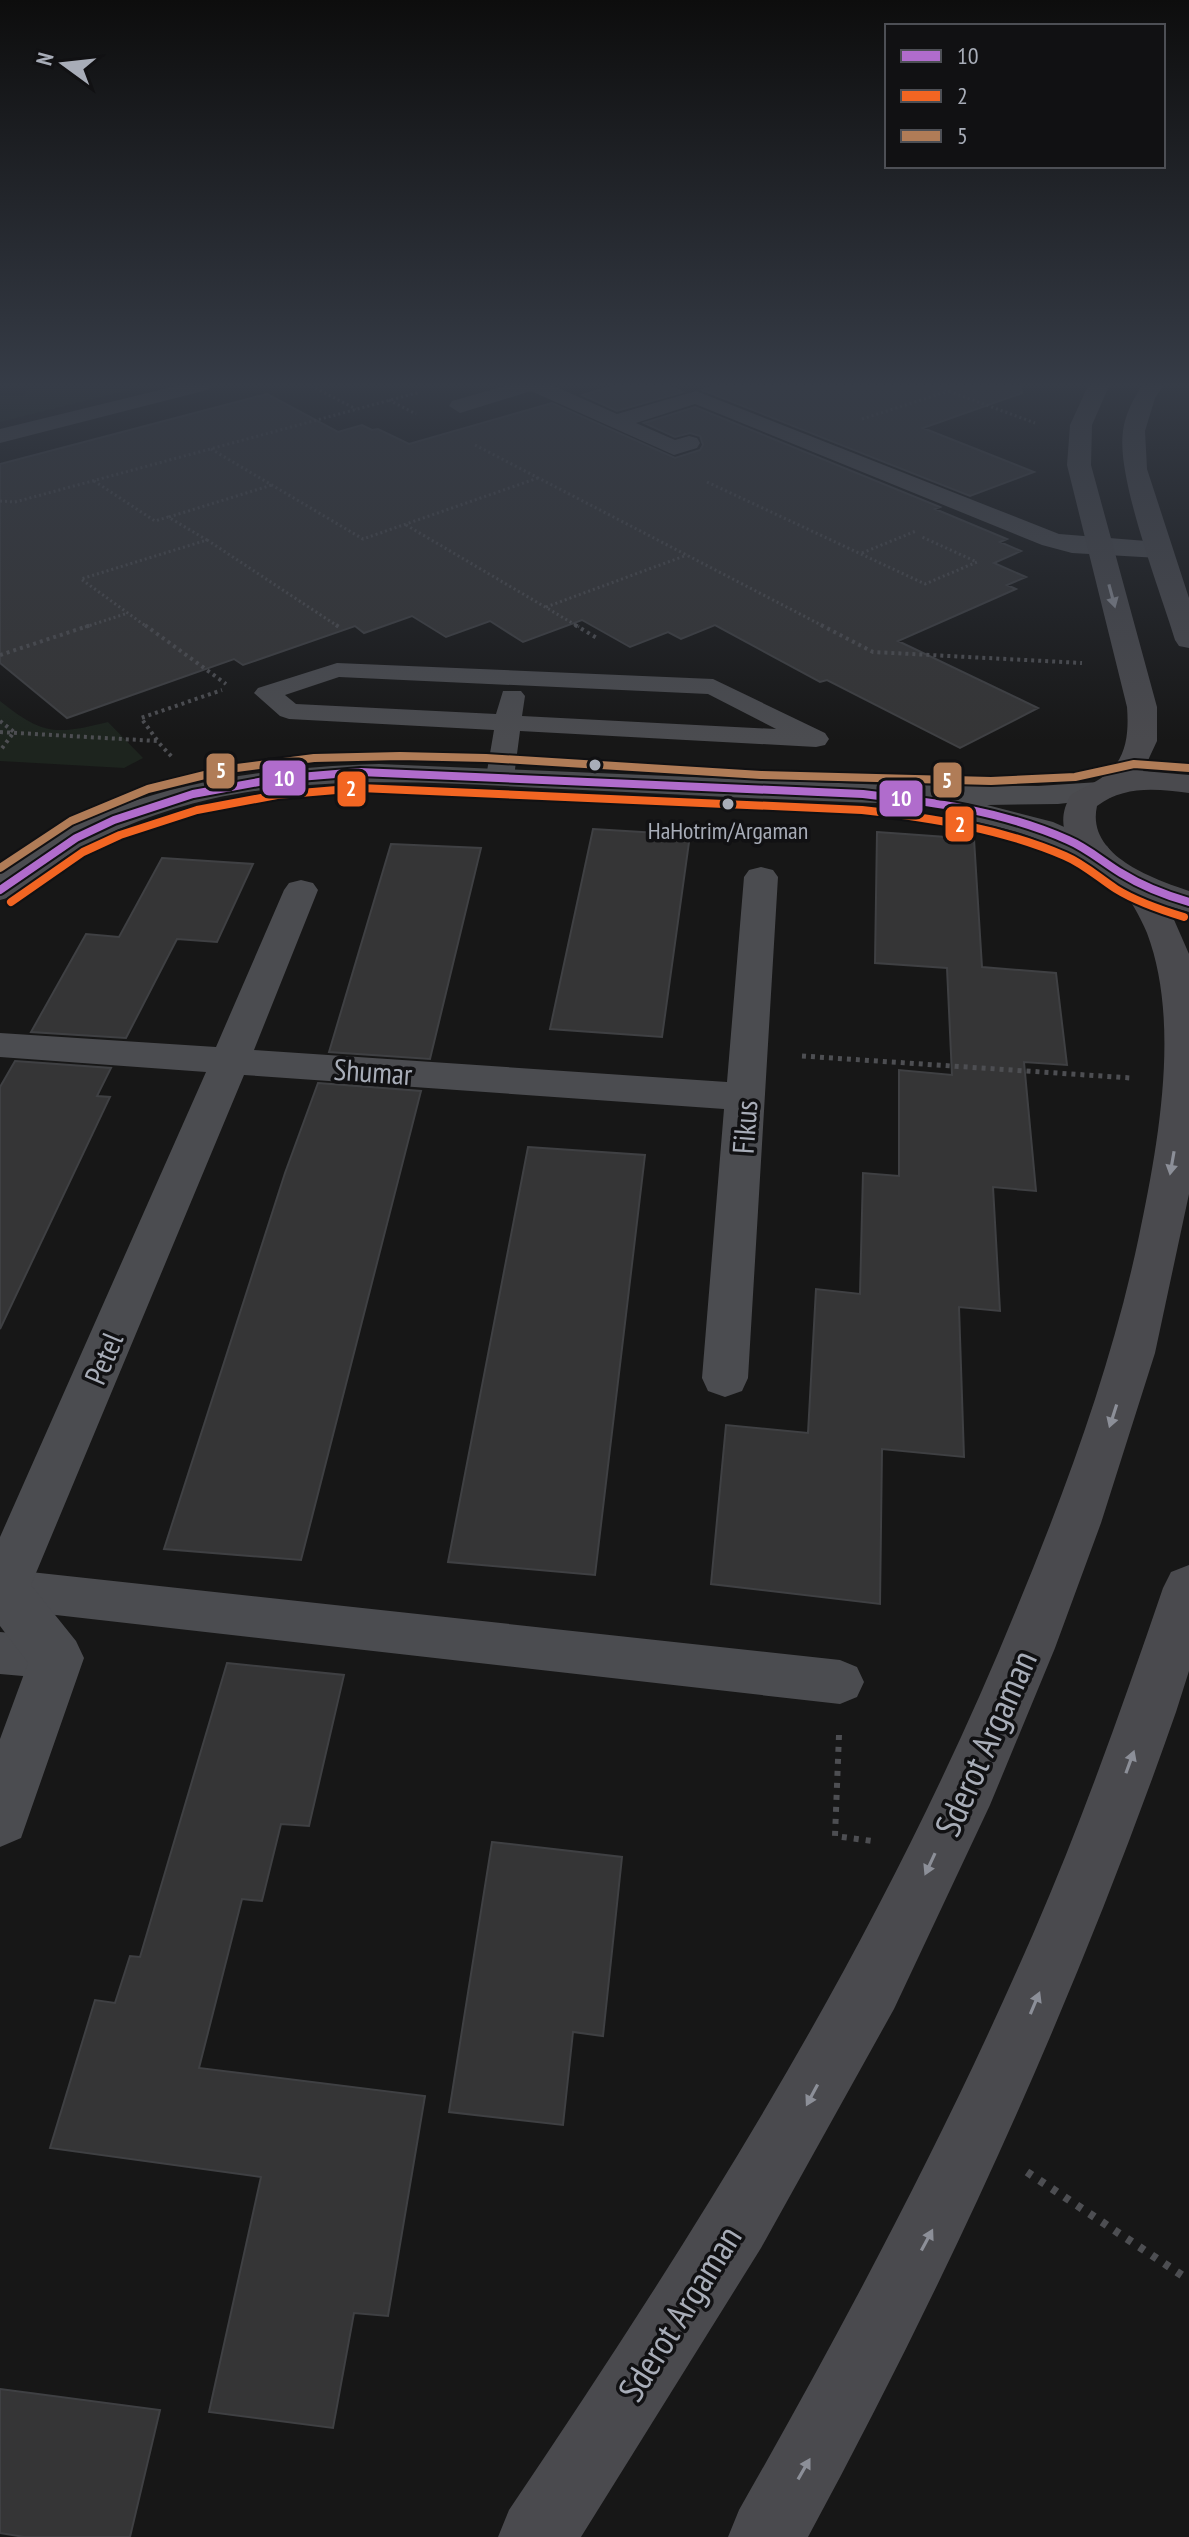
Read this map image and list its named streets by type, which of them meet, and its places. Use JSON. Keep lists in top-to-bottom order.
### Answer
{
  "streets": {
    "street": [
      "Shumar",
      "Fikus",
      "Petel",
      "Sderot Argaman"
    ]
  },
  "crossings": [
    ["Shumar", "Fikus"],
    ["Shumar", "Petel"]
  ],
  "places": ["HaHotrim/Argaman"],
  "lines": ["transit line 5", "transit line 10", "transit line 2"],
  "legend": ["10", "2", "5"],
  "north": "left"
}
